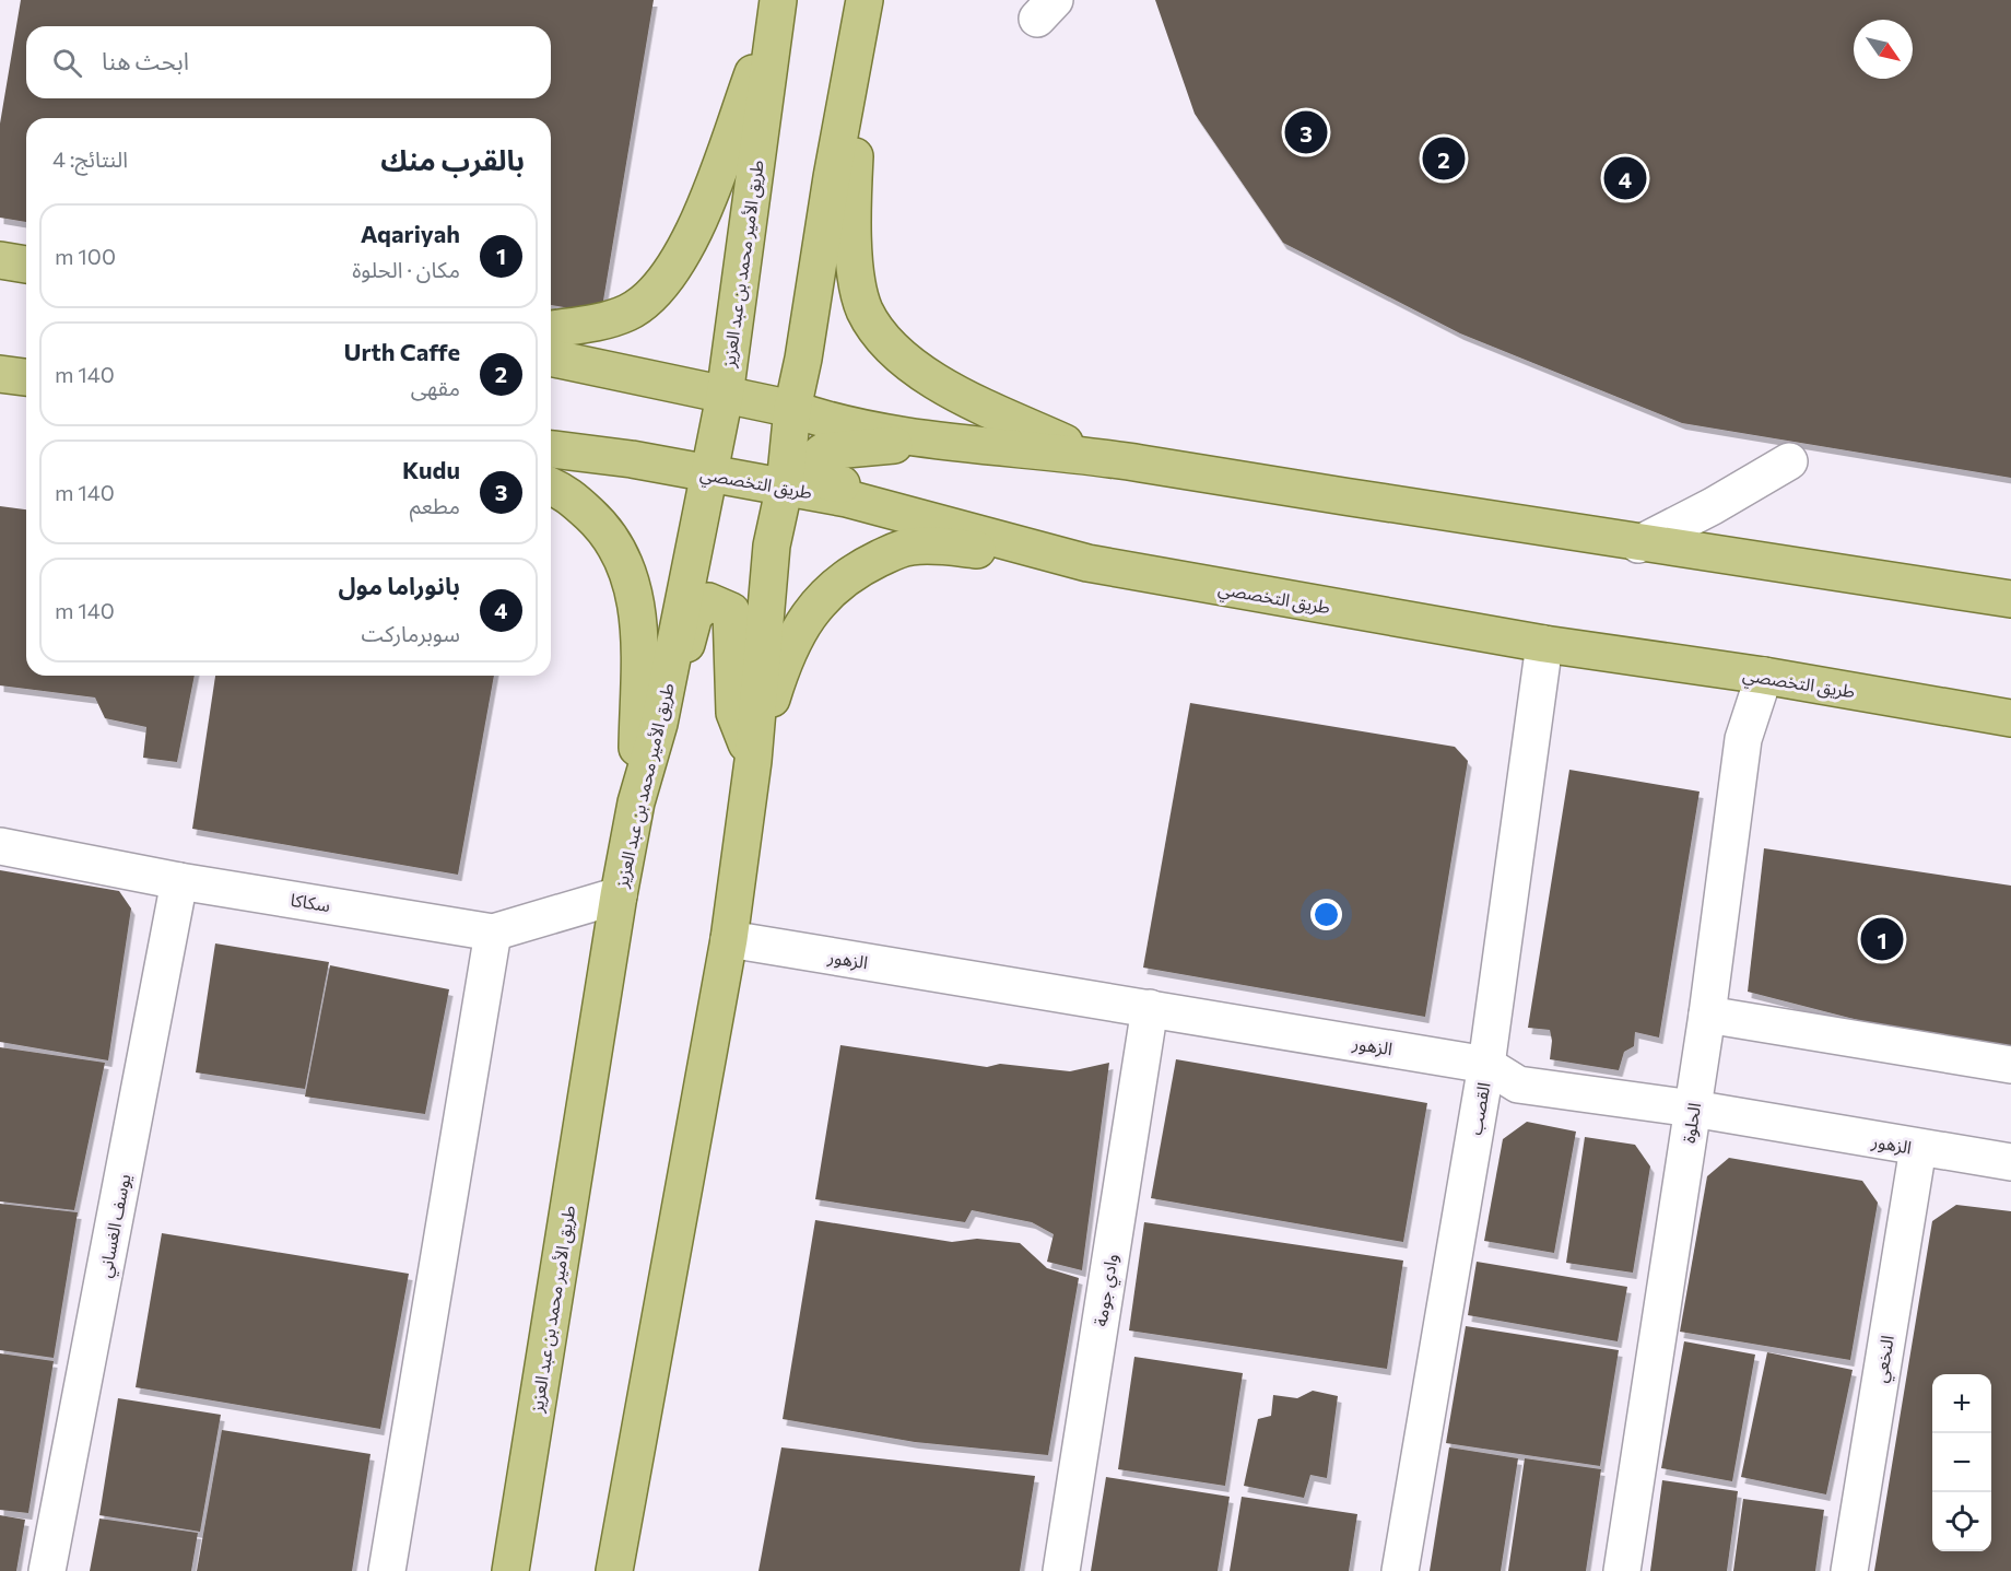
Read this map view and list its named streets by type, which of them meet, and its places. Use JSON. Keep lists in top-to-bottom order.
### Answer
{
  "streets": {
    "main road": ["طريق الأمير محمد بن عبد العزيز", "طريق التخصصي"],
    "street": [
      "سكاكا",
      "الزهور",
      "القصب",
      "الحلوة",
      "يوسف الغساني",
      "وادي جومة",
      "النخعي"
    ]
  },
  "crossings": [
    ["طريق الأمير محمد بن عبد العزيز", "طريق التخصصي"],
    ["طريق الأمير محمد بن عبد العزيز", "سكاكا"],
    ["طريق التخصصي", "القصب"],
    ["طريق التخصصي", "الحلوة"],
    ["سكاكا", "يوسف الغساني"],
    ["الزهور", "القصب"],
    ["الزهور", "الحلوة"],
    ["الزهور", "وادي جومة"],
    ["الزهور", "النخعي"]
  ],
  "north": "bottom right",
  "page": {
    "search": "ابحث هنا",
    "pins": [
      "3",
      "2",
      "4",
      "1"
    ],
    "heading": ["بالقرب منك", "النتائج: 4"],
    "list": [
      {
        "mark": "1",
        "name": "Aqariyah",
        "note": "مكان · الحلوة",
        "value": "100 m"
      },
      {
        "mark": "2",
        "name": "Urth Caffe",
        "note": "مقهى",
        "value": "140 m"
      },
      {
        "mark": "3",
        "name": "Kudu",
        "note": "مطعم",
        "value": "140 m"
      },
      {
        "mark": "4",
        "name": "بانوراما مول",
        "note": "سوبرماركت",
        "value": "140 m"
      }
    ],
    "map_buttons": ["+", "−"]
  }
}
